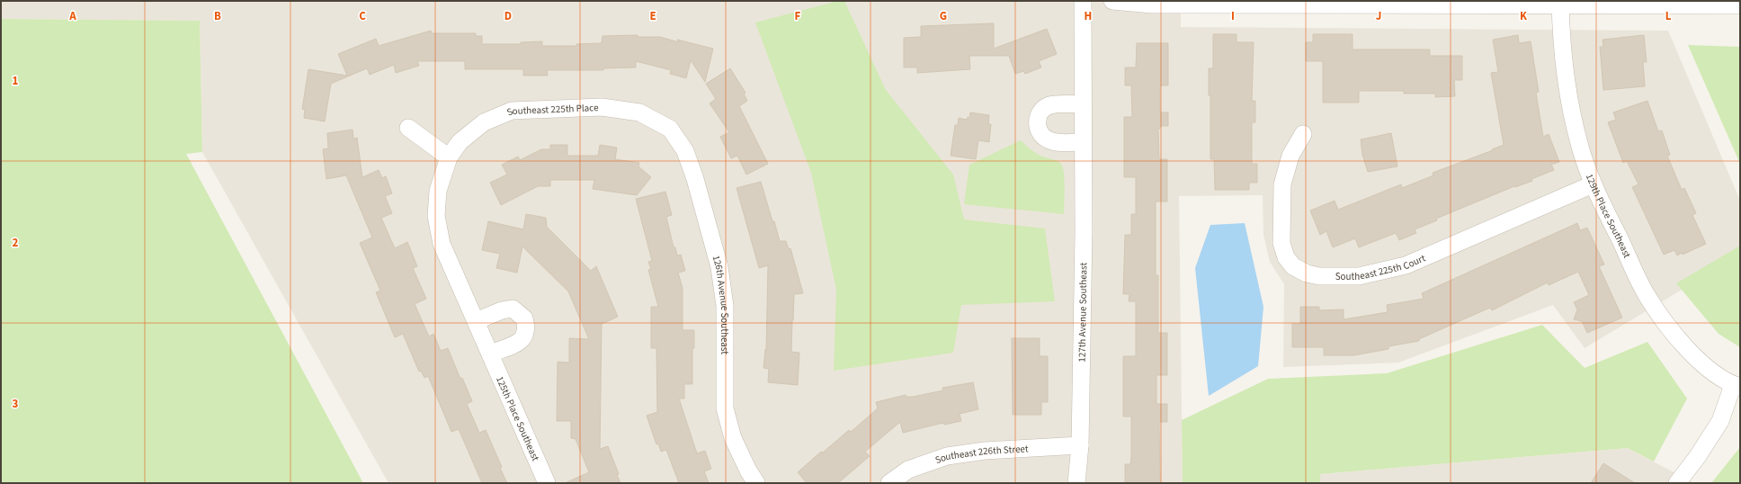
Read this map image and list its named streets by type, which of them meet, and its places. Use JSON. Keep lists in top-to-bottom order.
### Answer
{
  "streets": {
    "street": [
      "Southeast 225th Place",
      "129th Place Southeast",
      "Southeast 225th Court",
      "126th Avenue Southeast",
      "127th Avenue Southeast",
      "125th Place Southeast",
      "Southeast 226th Street"
    ]
  },
  "crossings": [
    ["Southeast 225th Place", "126th Avenue Southeast"],
    ["Southeast 225th Place", "125th Place Southeast"],
    ["129th Place Southeast", "Southeast 225th Court"],
    ["127th Avenue Southeast", "Southeast 226th Street"]
  ],
  "grid": {
    "columns": [
      "A",
      "B",
      "C",
      "D",
      "E",
      "F",
      "G",
      "H",
      "I",
      "J",
      "K",
      "L"
    ],
    "rows": ["1", "2", "3"]
  }
}
